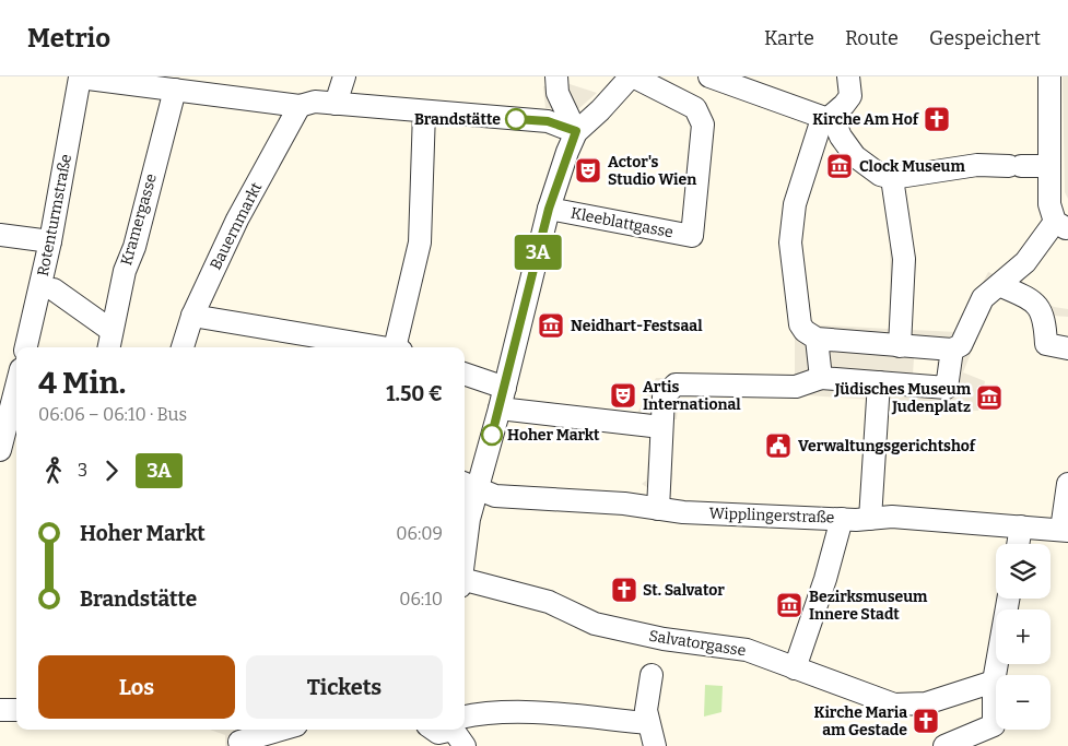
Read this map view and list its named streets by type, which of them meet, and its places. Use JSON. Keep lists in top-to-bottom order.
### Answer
{
  "streets": {
    "street": [
      "Rotenturmstraße",
      "Kramergasse",
      "Kleeblattgasse",
      "Bauernmarkt",
      "Wipplingerstraße",
      "Salvatorgasse"
    ]
  },
  "places": {
    "other": ["Brandstätte", "Hoher Markt"],
    "church": ["Kirche Am Hof", "St. Salvator", "Kirche Maria am Gestade"],
    "museum": [
      "Clock Museum",
      "Neidhart-Festsaal",
      "Jüdisches Museum Judenplatz",
      "Bezirksmuseum Innere Stadt"
    ],
    "theatre": ["Actor's Studio Wien", "Artis International"],
    "public building": ["Verwaltungsgerichtshof"]
  },
  "lines": ["bus line 3A"],
  "page": {
    "header": "Metrio",
    "nav": ["Karte", "Route", "Gespeichert"],
    "on_map": "3A",
    "heading": ["4 Min.", "06:06 – 06:10 · Bus", "1.50 €"],
    "legs": ["3", "3A"],
    "list": [
      {
        "name": "Hoher Markt",
        "value": "06:09"
      },
      {
        "name": "Brandstätte",
        "value": "06:10"
      }
    ],
    "map_buttons": ["+", "−"],
    "buttons": ["Los", "Tickets"]
  }
}
